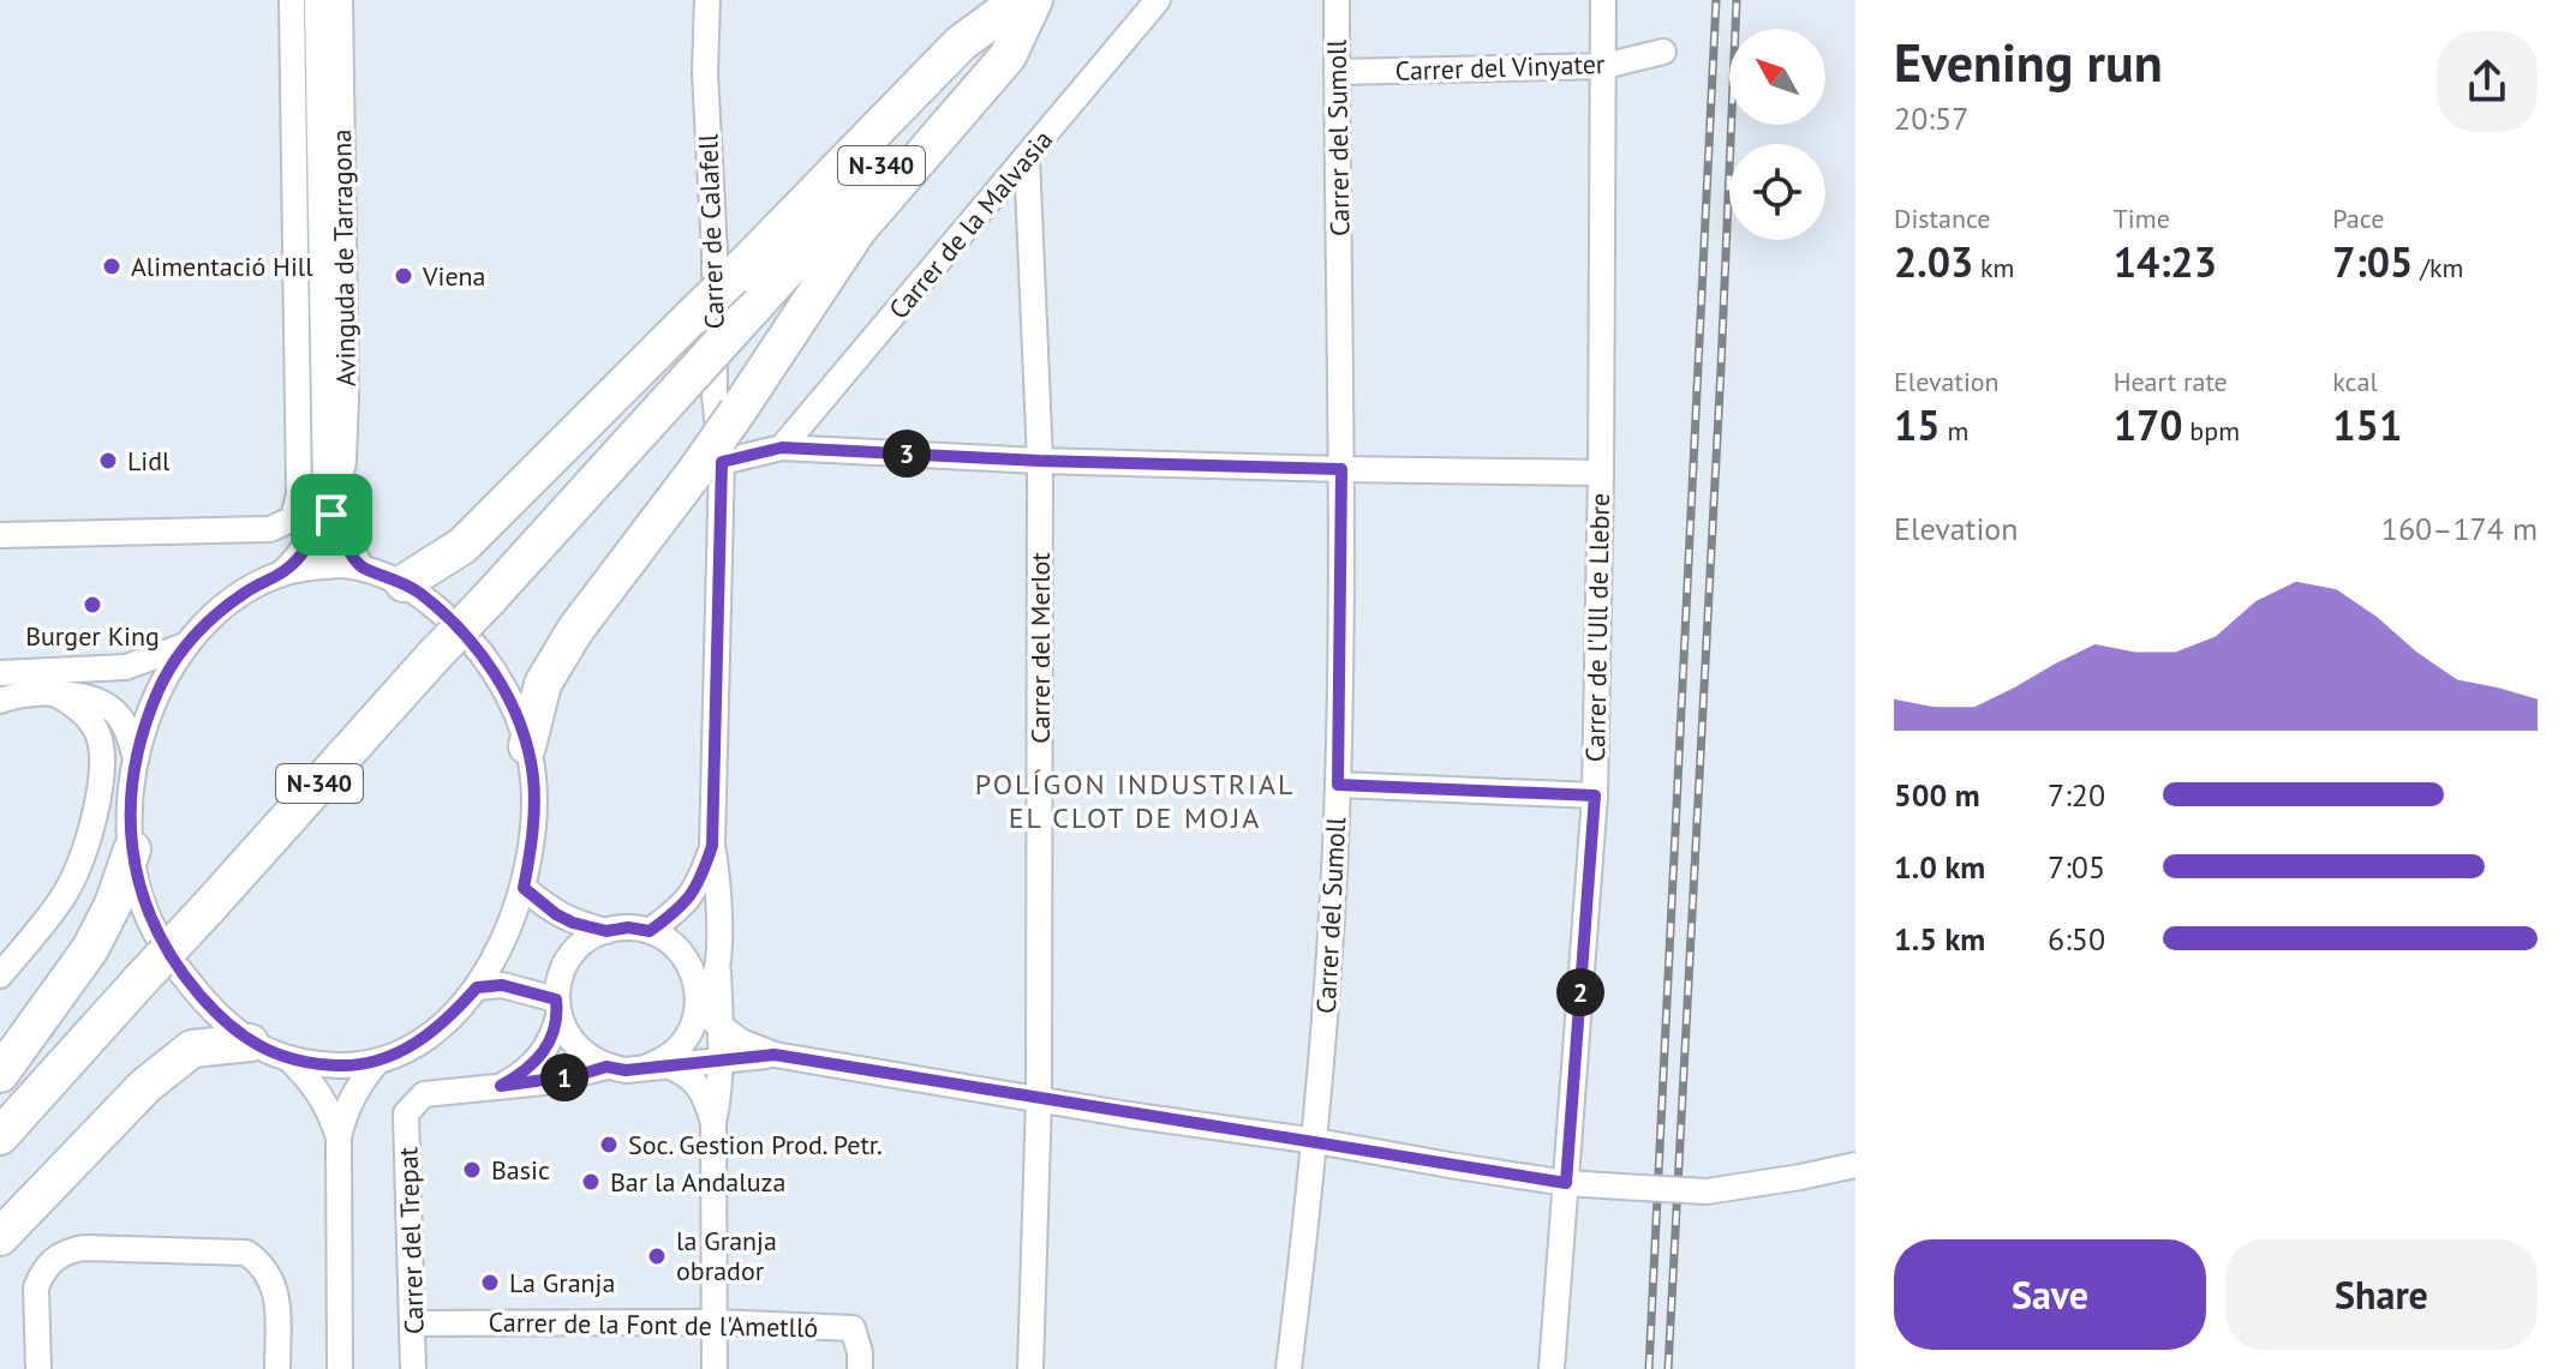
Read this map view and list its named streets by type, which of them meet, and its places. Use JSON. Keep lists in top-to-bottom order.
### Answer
{
  "streets": {
    "highway": ["N-340"],
    "street": [
      "Carrer del Vinyater",
      "Carrer del Sumoll",
      "Carrer de la Malvasia",
      "Carrer de Calafell",
      "Avinguda de Tarragona",
      "Carrer de l'Ull de Llebre",
      "Carrer del Merlot",
      "Carrer del Trepat",
      "Carrer de la Font de l'Ametlló"
    ]
  },
  "crossings": [
    ["Carrer del Vinyater", "Carrer del Sumoll"],
    ["Carrer del Vinyater", "Carrer de l'Ull de Llebre"],
    ["Carrer de la Malvasia", "Carrer del Merlot"],
    ["Carrer del Trepat", "Carrer de la Font de l'Ametlló"]
  ],
  "districts": ["POLÍGON INDUSTRIAL EL CLOT DE MOJA"],
  "places": [
    "Alimentació Hill",
    "Viena",
    "Lidl",
    "Burger King",
    "Soc. Gestion Prod. Petr.",
    "Basic",
    "Bar la Andaluza",
    "la Granja obrador",
    "La Granja"
  ],
  "north": "top left",
  "page": {
    "heading": ["Evening run", "20:57"],
    "stats": [
      ["Distance", "2.03 km"],
      ["Time", "14:23"],
      ["Pace", "7:05 /km"],
      ["Elevation", "15 m"],
      ["Heart rate", "170 bpm"],
      ["kcal", "151"]
    ],
    "pins": ["3", "2", "1"],
    "chart": ["Elevation", "160–174 m"],
    "list": [
      {
        "name": "500 m",
        "note": "7:20"
      },
      {
        "name": "1.0 km",
        "note": "7:05"
      },
      {
        "name": "1.5 km",
        "note": "6:50"
      }
    ],
    "buttons": ["Save", "Share"]
  }
}
